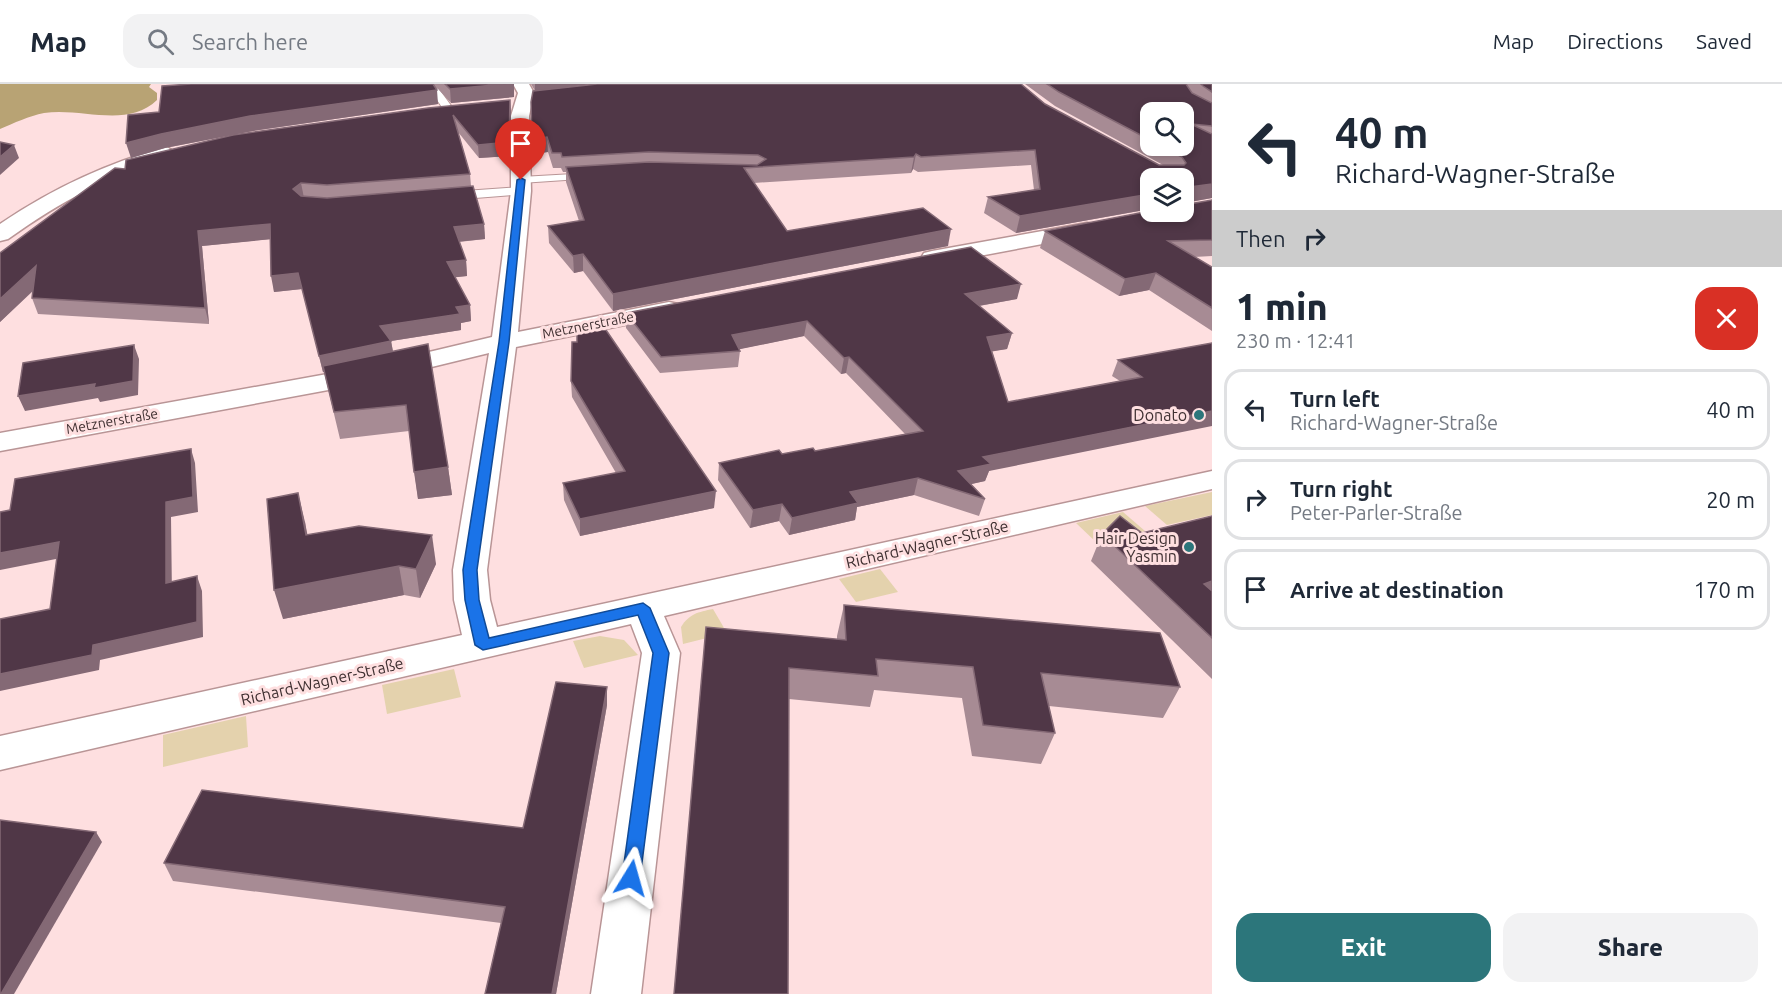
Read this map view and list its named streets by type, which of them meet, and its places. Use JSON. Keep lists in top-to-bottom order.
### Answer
{
  "streets": {
    "street": ["Metznerstraße", "Richard-Wagner-Straße"]
  },
  "places": ["Donato", "Hair Design Yasmin"],
  "page": {
    "header": "Map",
    "search": "Search here",
    "nav": ["Map", "Directions", "Saved"],
    "turn": ["40 m", "Richard-Wagner-Straße"],
    "then": "Then",
    "heading": ["1 min", "230 m · 12:41"],
    "list": [
      {
        "name": "Turn left",
        "note": "Richard-Wagner-Straße",
        "value": "40 m"
      },
      {
        "name": "Turn right",
        "note": "Peter-Parler-Straße",
        "value": "20 m"
      },
      {
        "name": "Arrive at destination",
        "value": "170 m"
      }
    ],
    "buttons": ["Exit", "Share"]
  }
}
